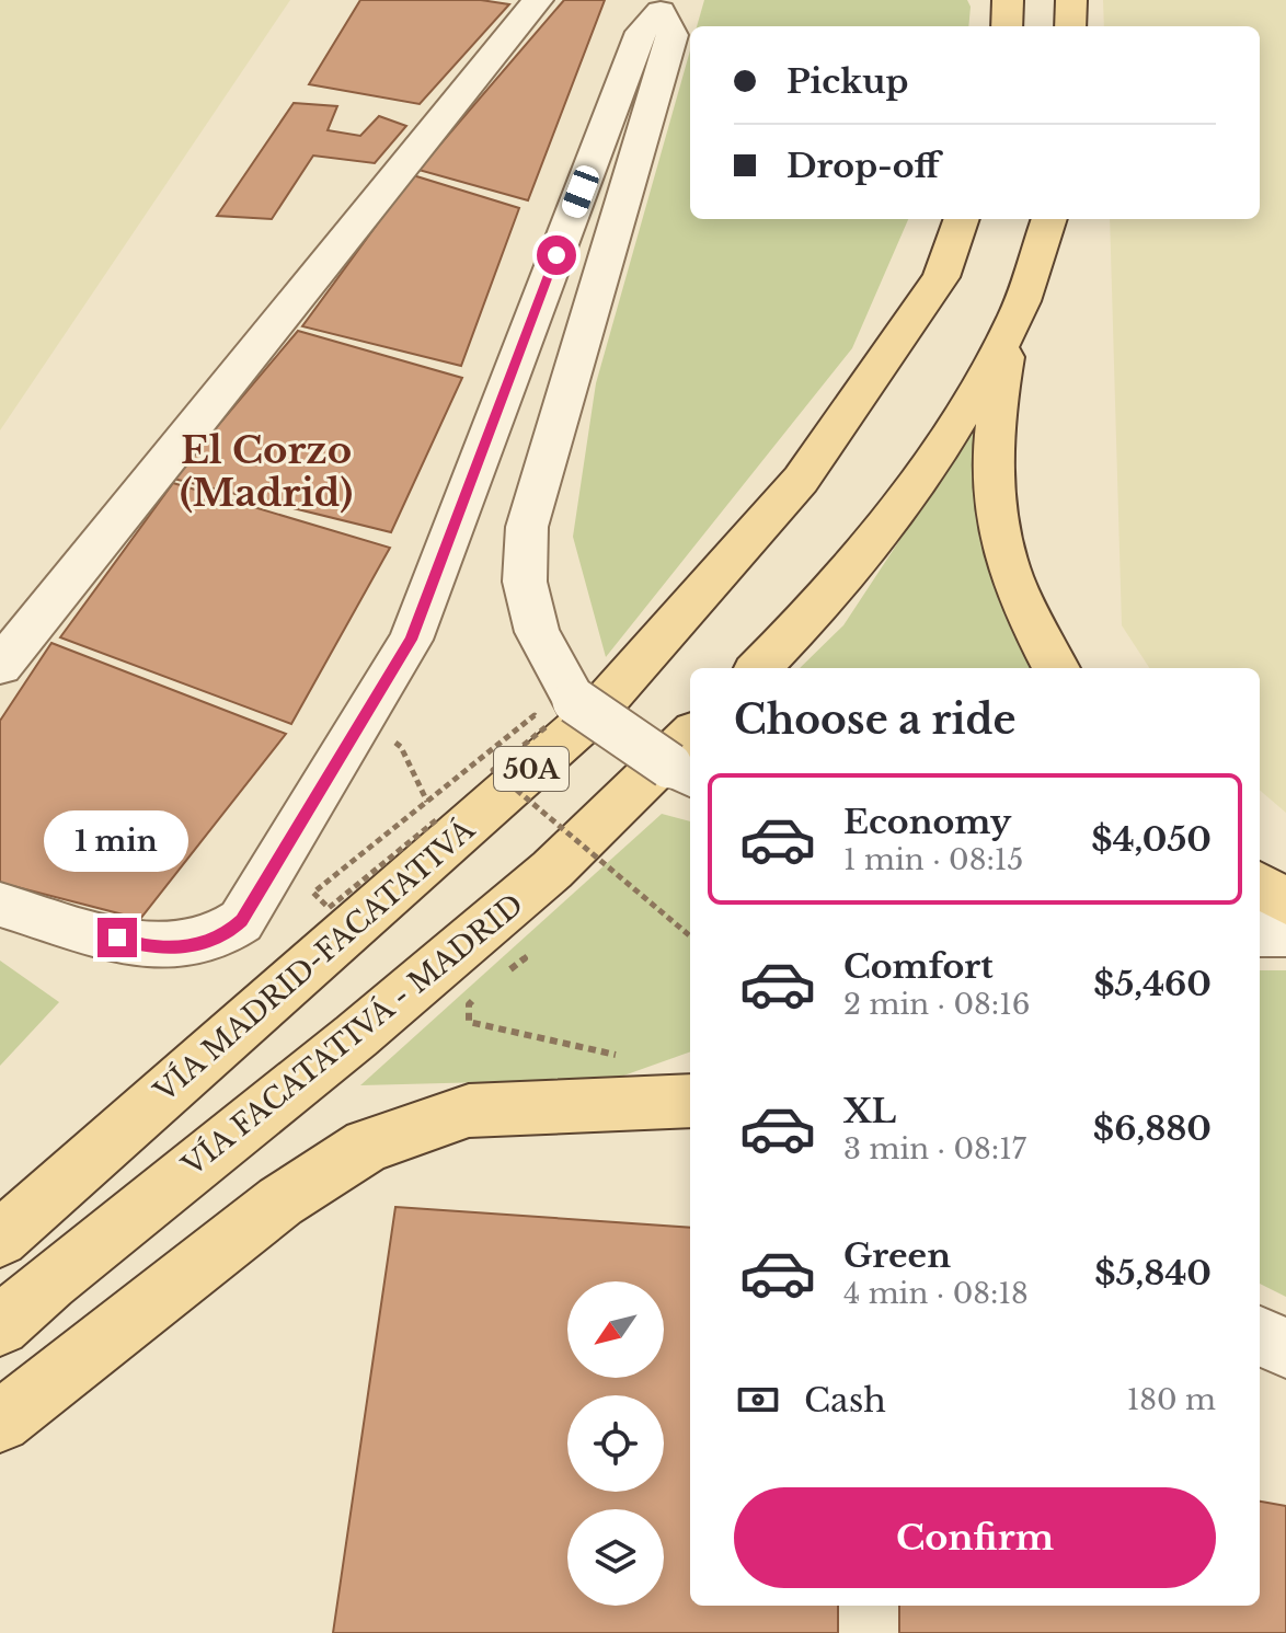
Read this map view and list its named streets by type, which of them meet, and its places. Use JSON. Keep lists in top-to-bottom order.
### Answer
{
  "streets": {
    "main road": ["50A", "VÍA MADRID-FACATATIVÁ", "VÍA FACATATIVÁ - MADRID"]
  },
  "districts": ["El Corzo (Madrid)"],
  "north": "bottom left",
  "page": {
    "banner": ["Pickup", "Drop-off"],
    "heading": "Choose a ride",
    "list": [
      {
        "name": "Economy",
        "note": "1 min · 08:15",
        "value": "$4,050"
      },
      {
        "name": "Comfort",
        "note": "2 min · 08:16",
        "value": "$5,460"
      },
      {
        "name": "XL",
        "note": "3 min · 08:17",
        "value": "$6,880"
      },
      {
        "name": "Green",
        "note": "4 min · 08:18",
        "value": "$5,840"
      }
    ],
    "bubble": "1 min",
    "pay": ["Cash", "180 m"],
    "buttons": "Confirm"
  }
}
